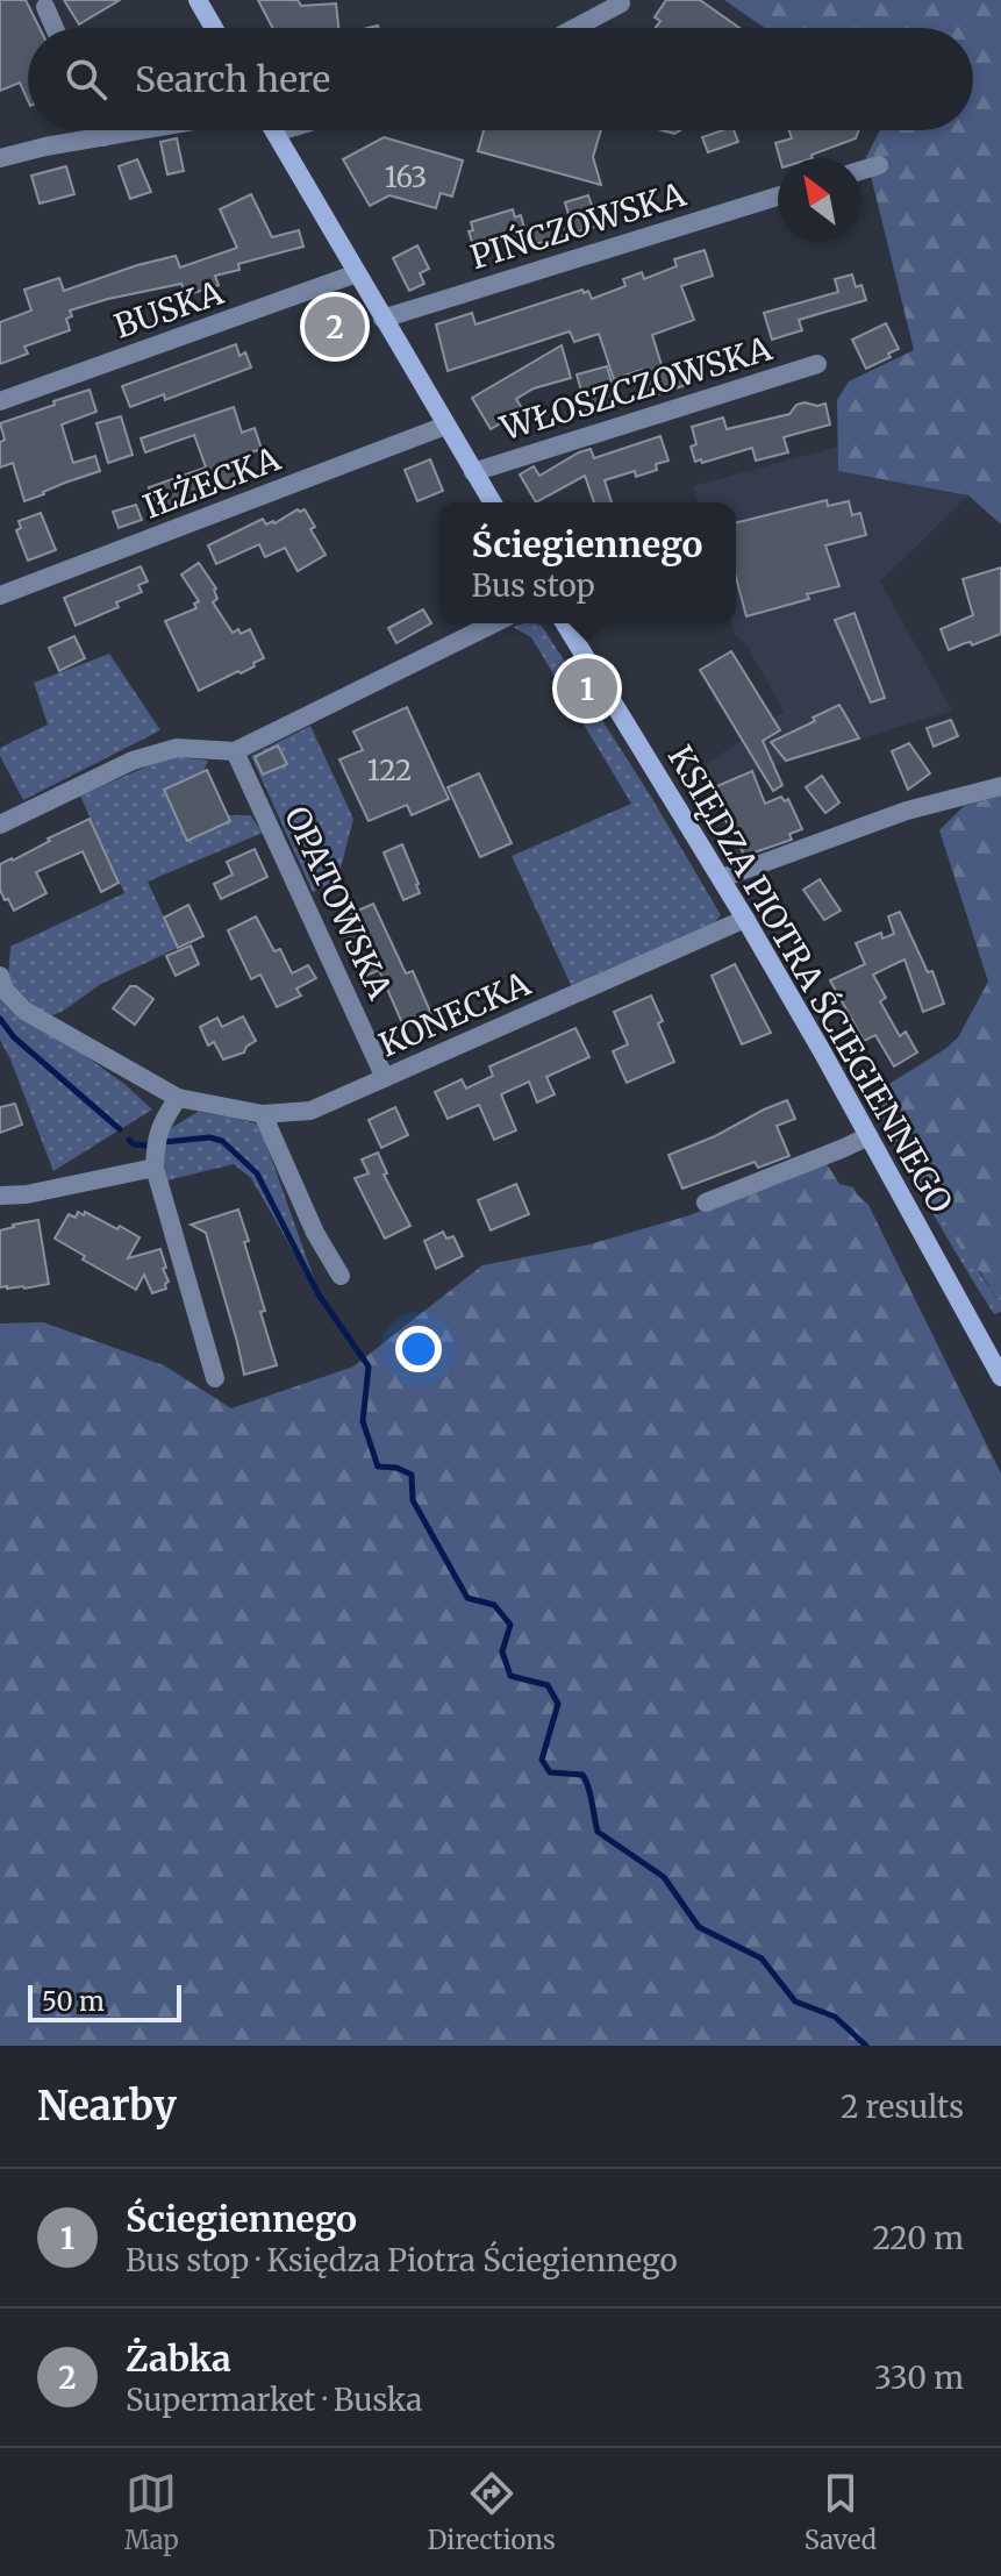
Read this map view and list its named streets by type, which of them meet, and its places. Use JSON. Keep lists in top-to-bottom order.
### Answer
{
  "streets": {
    "street": [
      "PIŃCZOWSKA",
      "BUSKA",
      "WŁOSZCZOWSKA",
      "IŁŻECKA",
      "OPATOWSKA",
      "KSIĘDZA PIOTRA ŚCIEGIENNEGO",
      "KONECKA"
    ]
  },
  "crossings": [
    ["OPATOWSKA", "KONECKA"],
    ["KSIĘDZA PIOTRA ŚCIEGIENNEGO", "KONECKA"]
  ],
  "house_numbers": ["163", "122"],
  "scale_bar": "50 m",
  "north": "top left",
  "page": {
    "search": "Search here",
    "pins": ["2", "1"],
    "popup": ["Ściegiennego", "Bus stop"],
    "scale": "50 m",
    "heading": ["Nearby", "2 results"],
    "list": [
      {
        "mark": "1",
        "name": "Ściegiennego",
        "note": "Bus stop · Księdza Piotra Ściegiennego",
        "value": "220 m"
      },
      {
        "mark": "2",
        "name": "Żabka",
        "note": "Supermarket · Buska",
        "value": "330 m"
      }
    ],
    "nav": ["Map", "Directions", "Saved"]
  }
}
